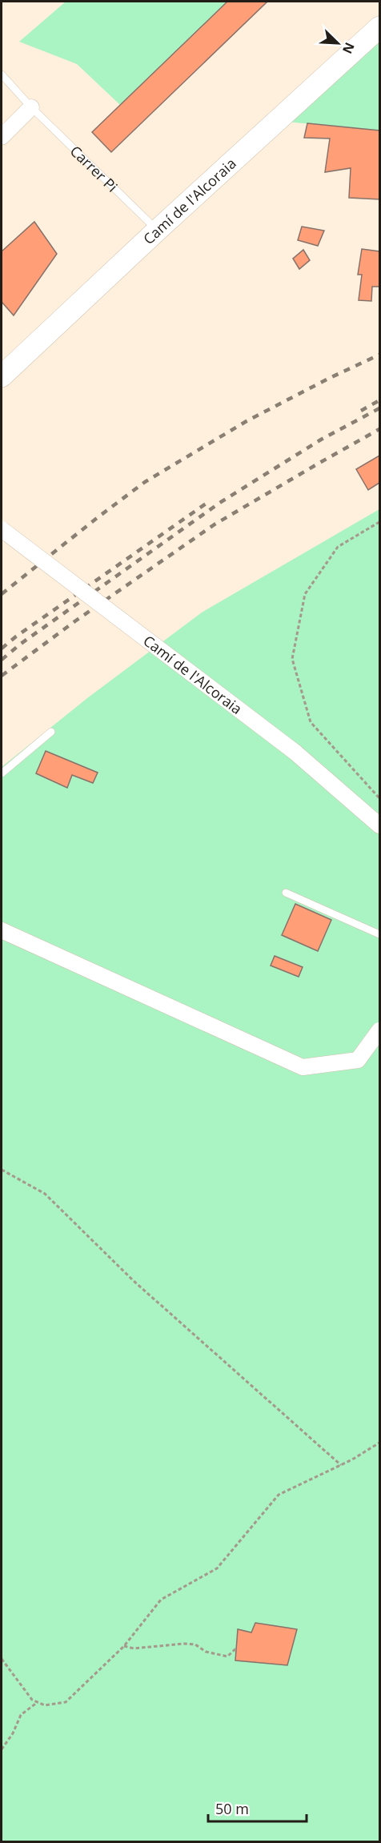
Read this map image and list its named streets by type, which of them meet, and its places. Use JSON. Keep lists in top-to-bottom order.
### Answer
{
  "streets": {
    "street": ["Camí de l'Alcoraia"],
    "lane": ["Carrer Pi"]
  },
  "crossings": [
    ["Carrer Pi", "Camí de l'Alcoraia"]
  ],
  "scale_bar": "50 m",
  "north": "bottom right"
}
